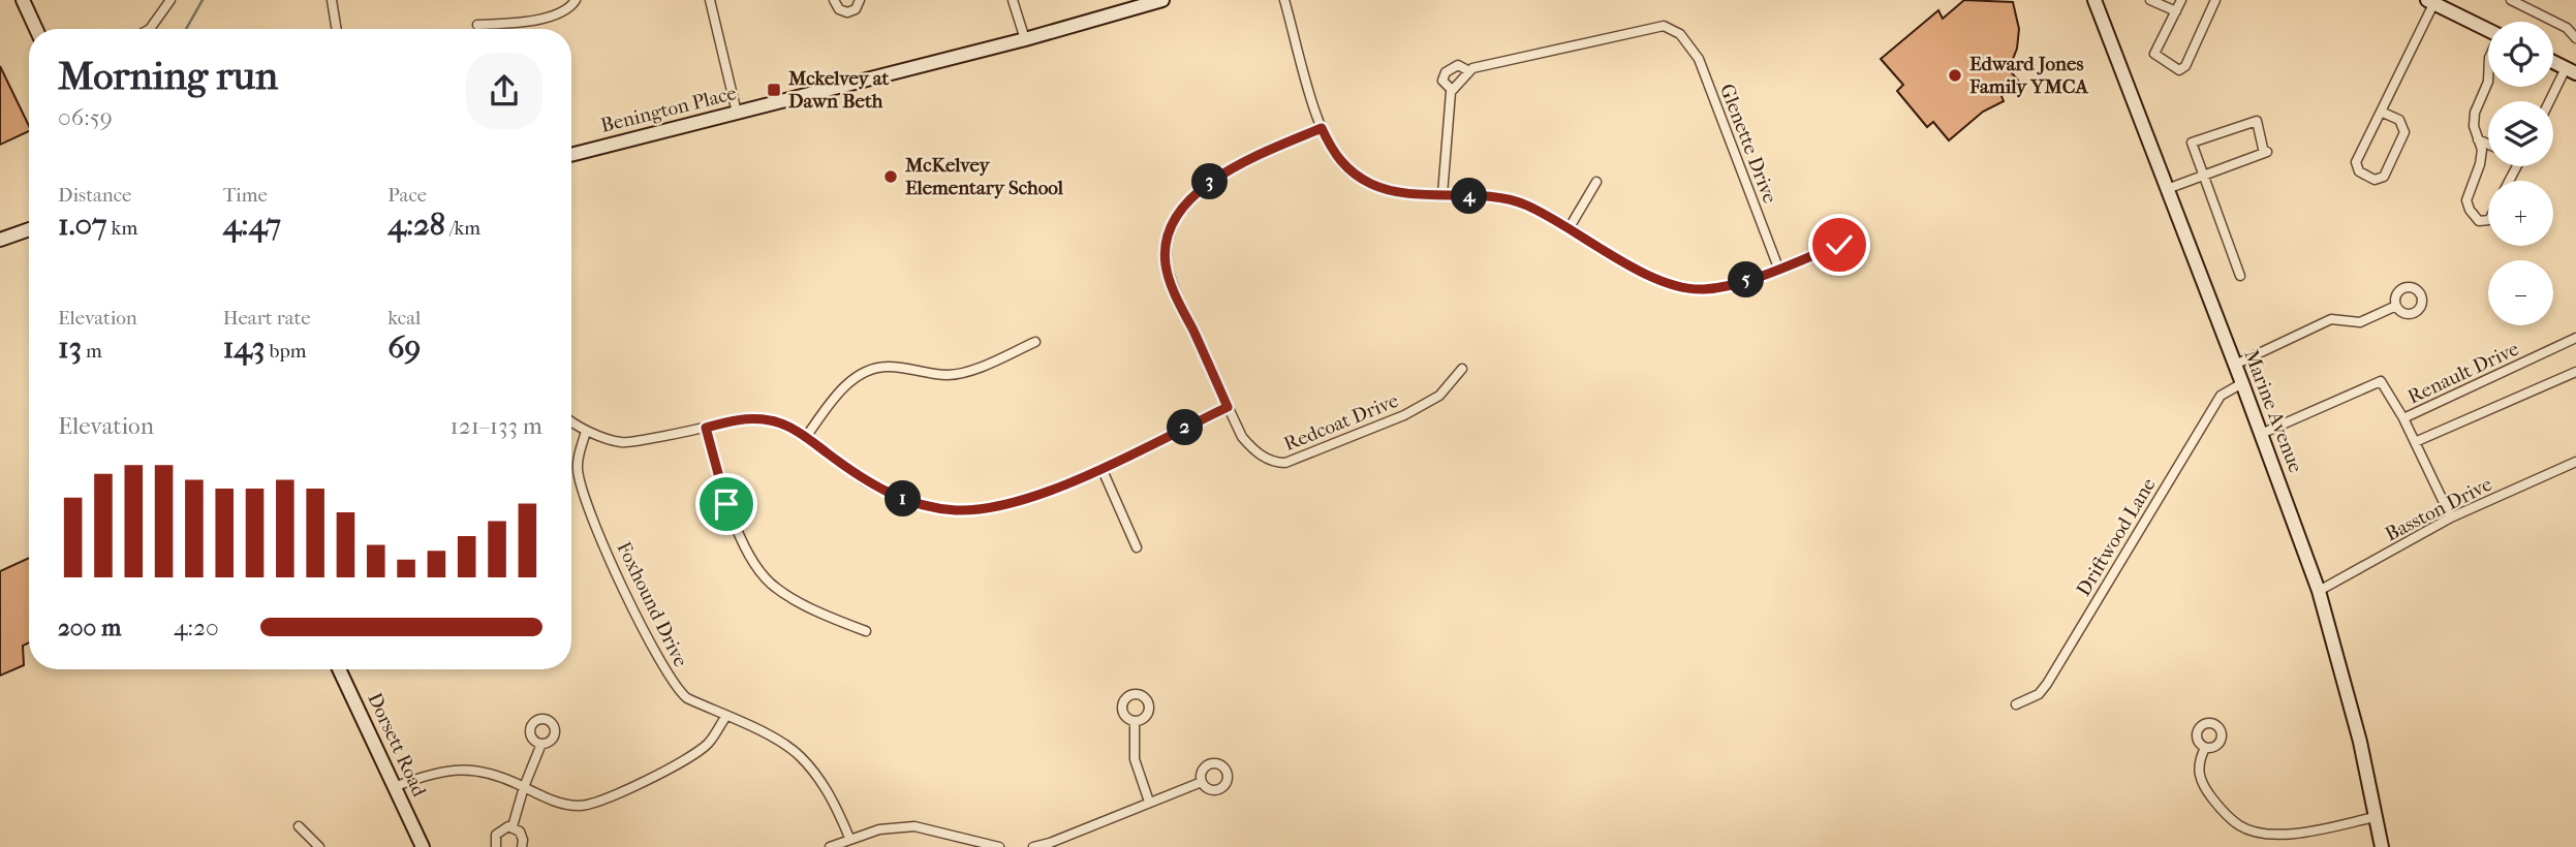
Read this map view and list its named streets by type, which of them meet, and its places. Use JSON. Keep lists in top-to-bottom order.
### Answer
{
  "streets": {
    "main road": ["Benington Place", "Marine Avenue", "Dorsett Road"],
    "street": [
      "Glenette Drive",
      "Renault Drive",
      "Redcoat Drive",
      "Basston Drive",
      "Driftwood Lane",
      "Foxhound Drive"
    ]
  },
  "crossings": [
    ["Marine Avenue", "Basston Drive"],
    ["Marine Avenue", "Driftwood Lane"]
  ],
  "places": {
    "other": ["Edward Jones Family YMCA", "McKelvey Elementary School"],
    "transit": ["Mckelvey at Dawn Beth"]
  },
  "page": {
    "map_buttons": ["+", "−"],
    "heading": ["Morning run", "06:59"],
    "stats": [
      ["Distance", "1.07 km"],
      ["Time", "4:47"],
      ["Pace", "4:28 /km"],
      ["Elevation", "13 m"],
      ["Heart rate", "143 bpm"],
      ["kcal", "69"]
    ],
    "pins": [
      "3",
      "4",
      "5",
      "2",
      "1"
    ],
    "chart": ["Elevation", "121–133 m"],
    "list": [
      {
        "name": "200 m",
        "note": "4:20"
      }
    ]
  }
}
